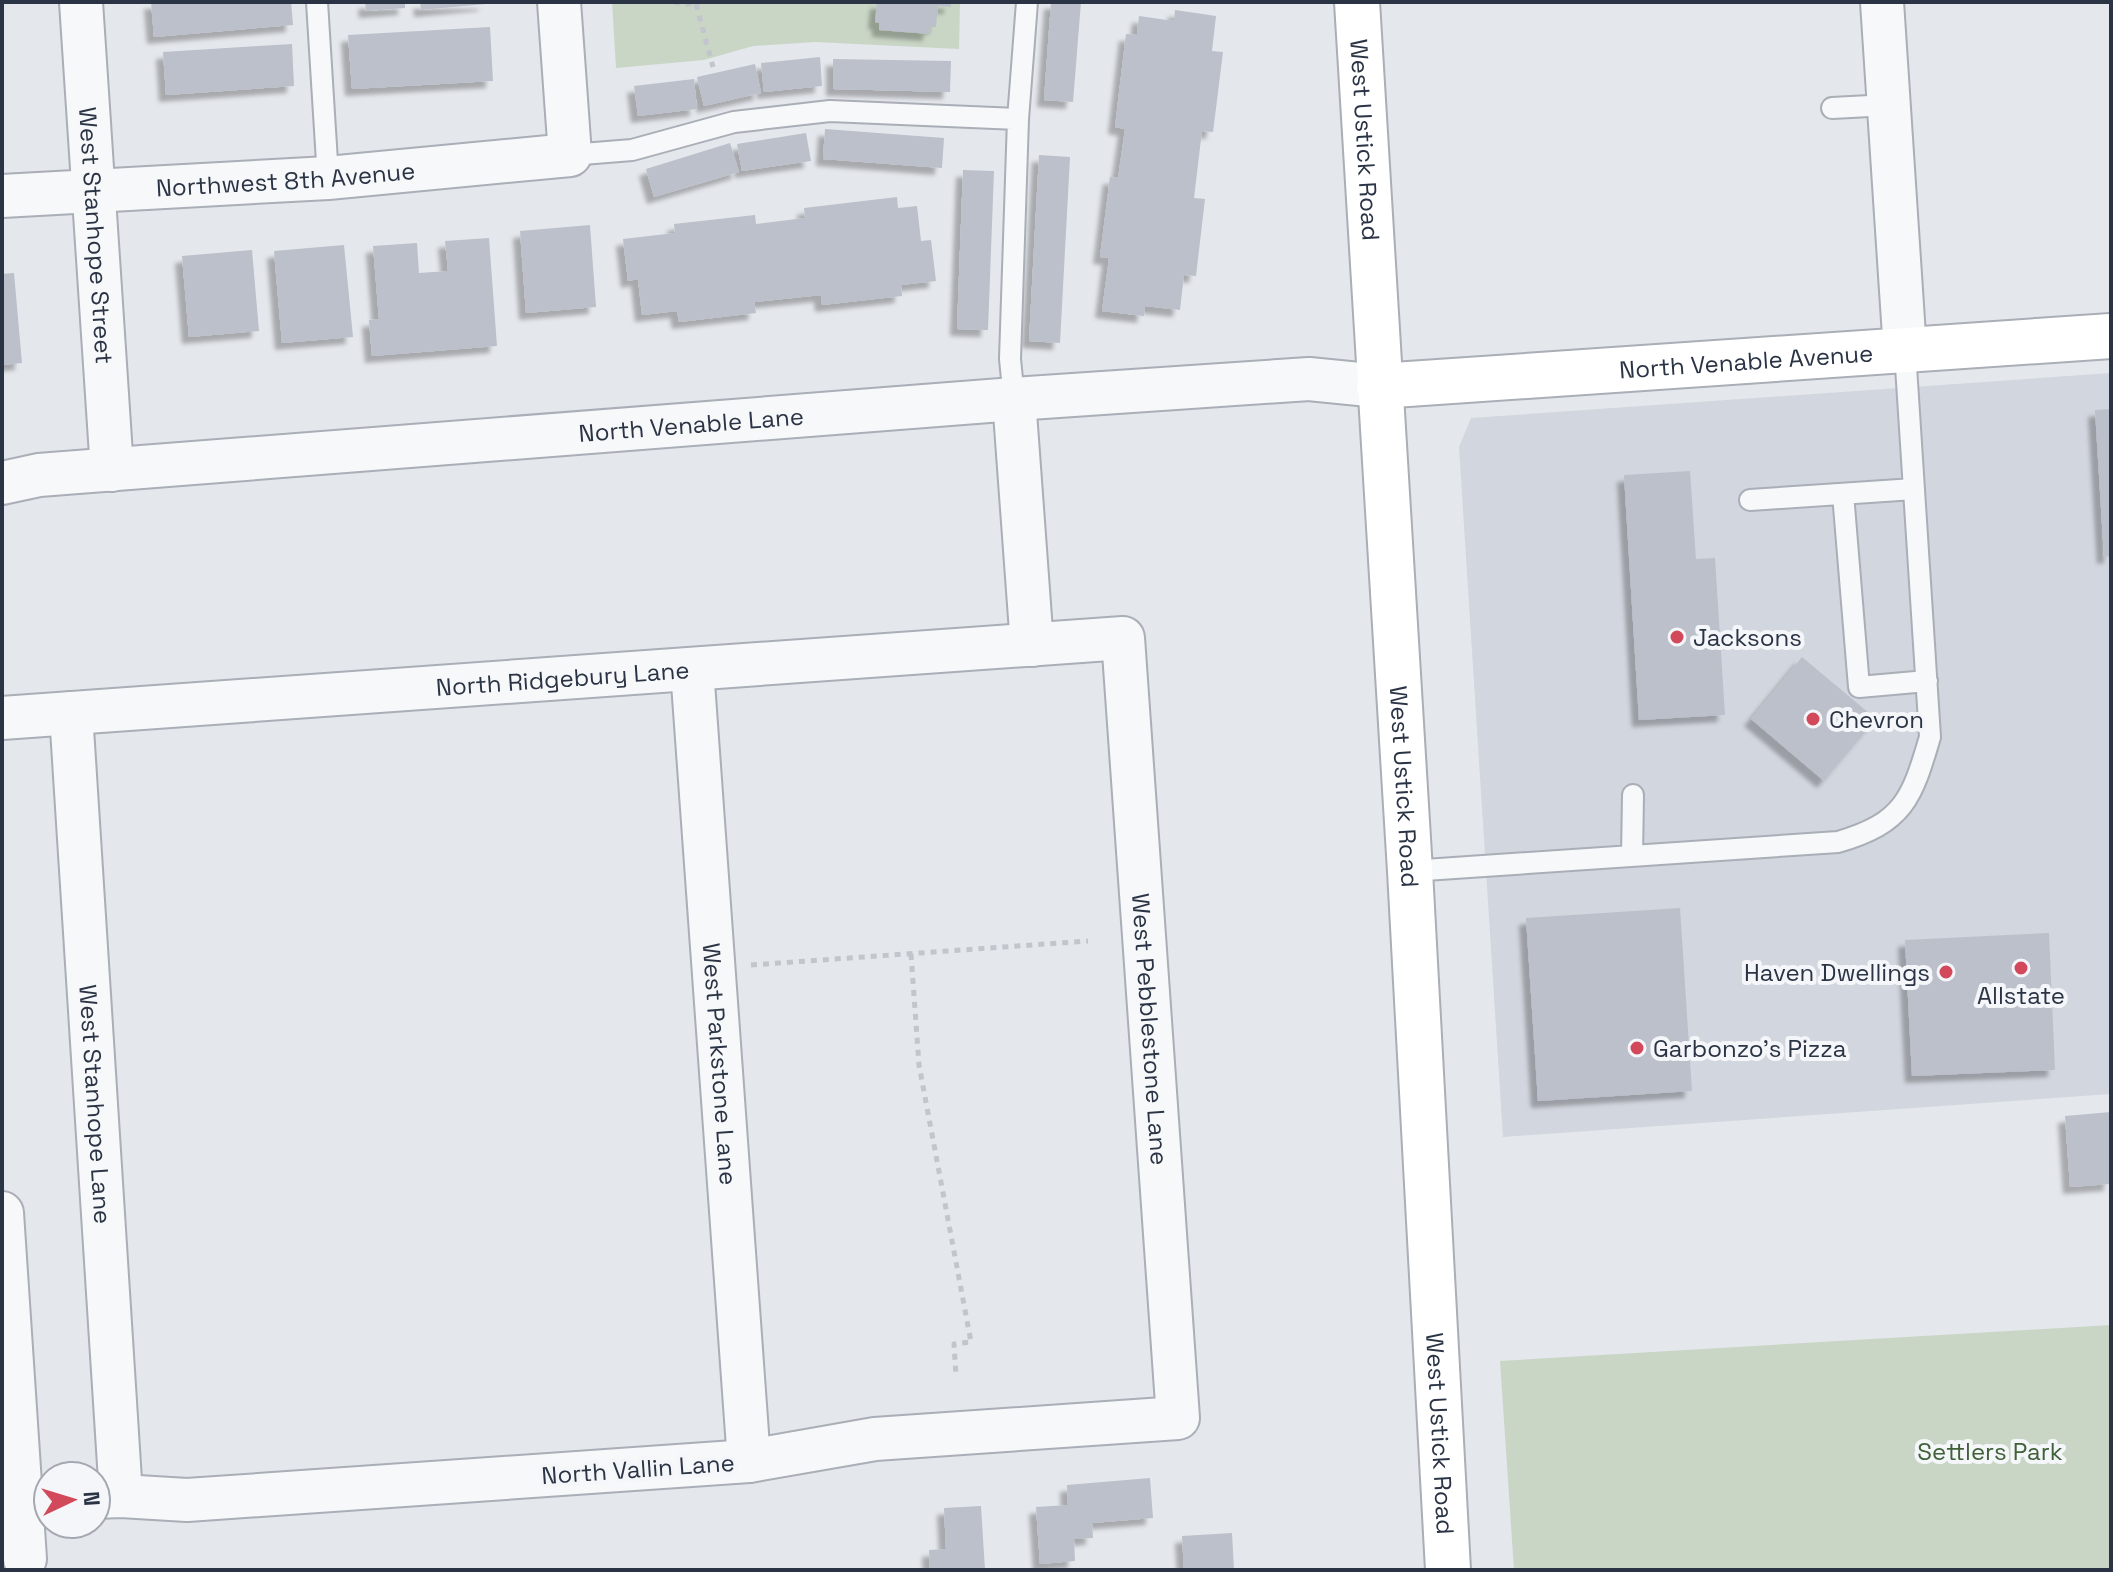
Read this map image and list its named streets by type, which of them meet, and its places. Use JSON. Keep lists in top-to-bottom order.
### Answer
{
  "streets": {
    "main road": ["West Ustick Road", "North Venable Avenue"],
    "street": [
      "Northwest 8th Avenue",
      "West Stanhope Street",
      "North Venable Lane",
      "North Ridgebury Lane",
      "West Pebblestone Lane",
      "West Parkstone Lane",
      "West Stanhope Lane",
      "North Vallin Lane"
    ]
  },
  "crossings": [
    ["West Ustick Road", "North Venable Avenue"],
    ["West Ustick Road", "North Venable Lane"],
    ["Northwest 8th Avenue", "West Stanhope Street"],
    ["West Stanhope Street", "North Venable Lane"],
    ["North Venable Avenue", "North Venable Lane"],
    ["North Ridgebury Lane", "West Pebblestone Lane"],
    ["North Ridgebury Lane", "West Parkstone Lane"],
    ["North Ridgebury Lane", "West Stanhope Lane"],
    ["West Pebblestone Lane", "North Vallin Lane"],
    ["West Parkstone Lane", "North Vallin Lane"]
  ],
  "parks": ["Settlers Park"],
  "places": [
    "Jacksons",
    "Chevron",
    "Allstate",
    "Haven Dwellings",
    "Garbonzo's Pizza"
  ],
  "north": "right"
}
